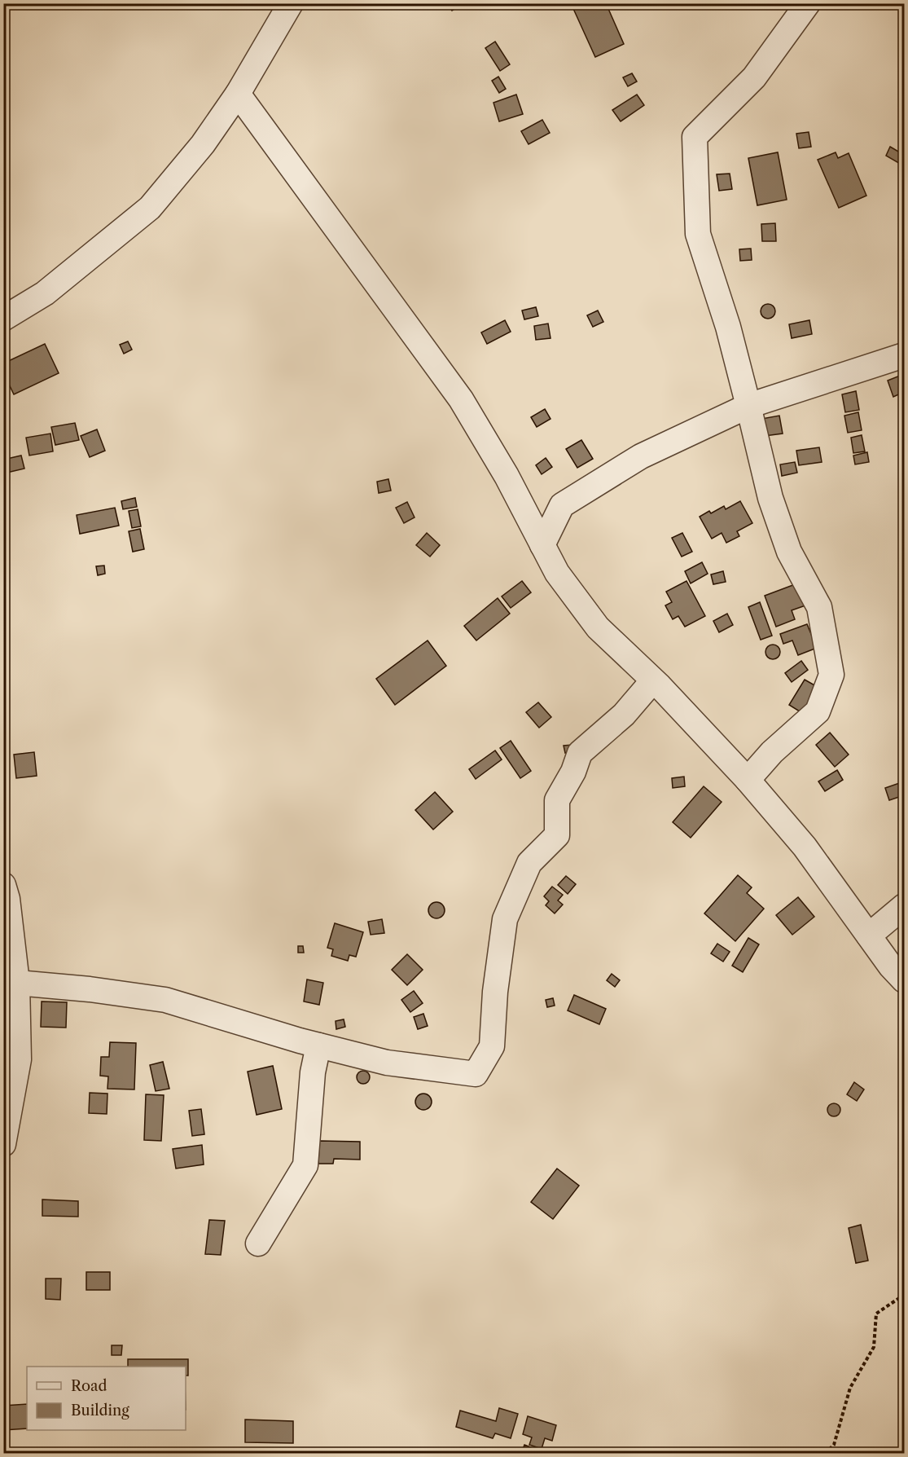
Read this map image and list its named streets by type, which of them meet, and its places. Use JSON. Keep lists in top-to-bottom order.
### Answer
{
  "legend": ["Road", "Building"]
}
